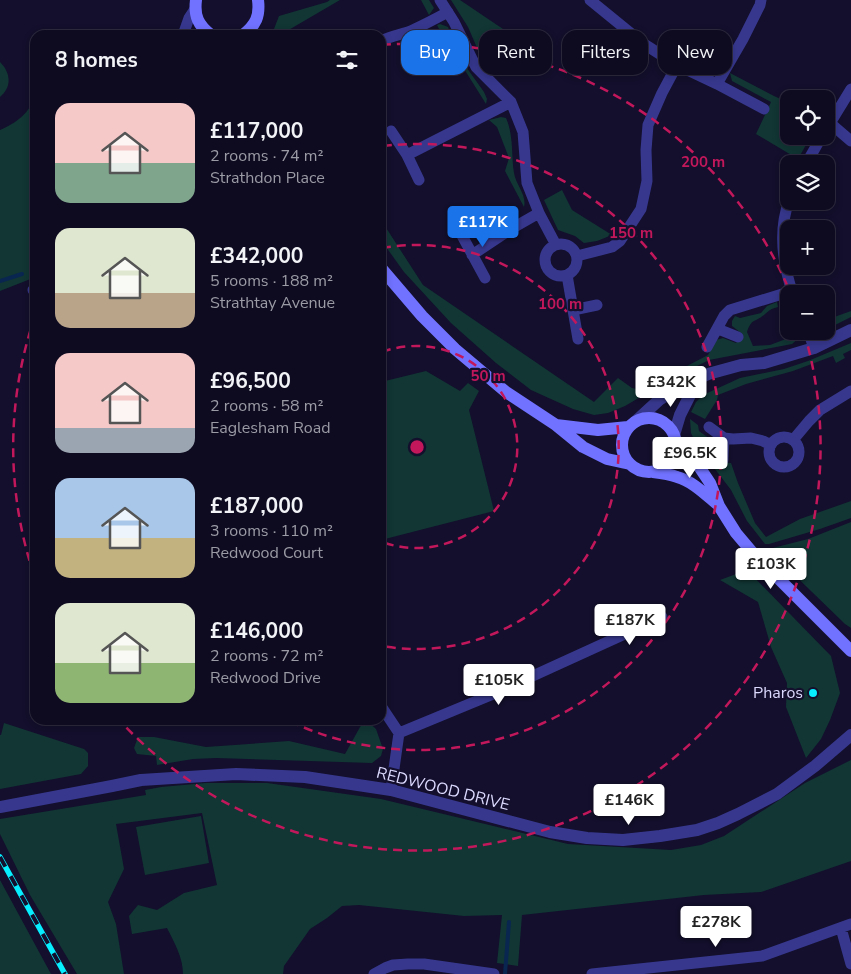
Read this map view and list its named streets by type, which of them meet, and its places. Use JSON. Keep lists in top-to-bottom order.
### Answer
{
  "streets": {
    "street": ["REDWOOD DRIVE"]
  },
  "places": ["Pharos"],
  "page": {
    "chip": [
      "Buy",
      "Rent",
      "Filters",
      "New"
    ],
    "heading": "8 homes",
    "map_buttons": ["+", "−"],
    "list": [
      {
        "name": "£117,000",
        "note": "2 rooms · 74 m² · Strathdon Place"
      },
      {
        "name": "£342,000",
        "note": "5 rooms · 188 m² · Strathtay Avenue"
      },
      {
        "name": "£96,500",
        "note": "2 rooms · 58 m² · Eaglesham Road"
      },
      {
        "name": "£187,000",
        "note": "3 rooms · 110 m² · Redwood Court"
      },
      {
        "name": "£146,000",
        "note": "2 rooms · 72 m² · Redwood Drive"
      }
    ],
    "price": [
      "£117K",
      "£342K",
      "£96.5K",
      "£103K",
      "£187K",
      "£105K",
      "£146K",
      "£278K"
    ]
  },
  "rings": [
    "200 m",
    "150 m",
    "100 m",
    "50 m"
  ]
}
